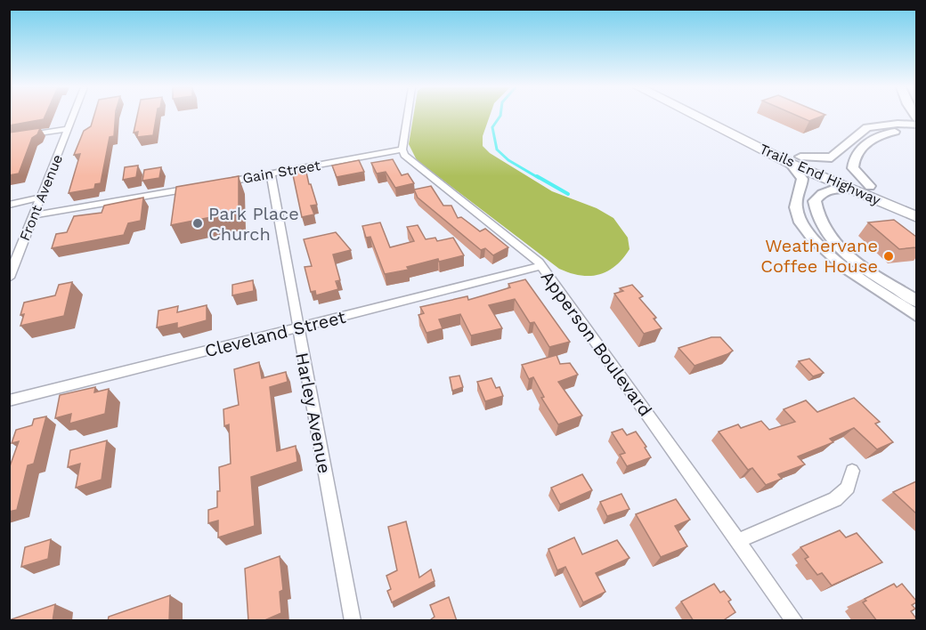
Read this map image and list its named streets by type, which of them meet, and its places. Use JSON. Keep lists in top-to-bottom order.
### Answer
{
  "streets": {
    "highway": ["Trails End Highway"],
    "street": [
      "Gain Street",
      "Front Avenue",
      "Cleveland Street",
      "Apperson Boulevard",
      "Harley Avenue"
    ]
  },
  "crossings": [
    ["Gain Street", "Apperson Boulevard"],
    ["Gain Street", "Harley Avenue"],
    ["Cleveland Street", "Apperson Boulevard"],
    ["Cleveland Street", "Harley Avenue"]
  ],
  "places": ["Park Place Church", "Weathervane Coffee House"]
}
